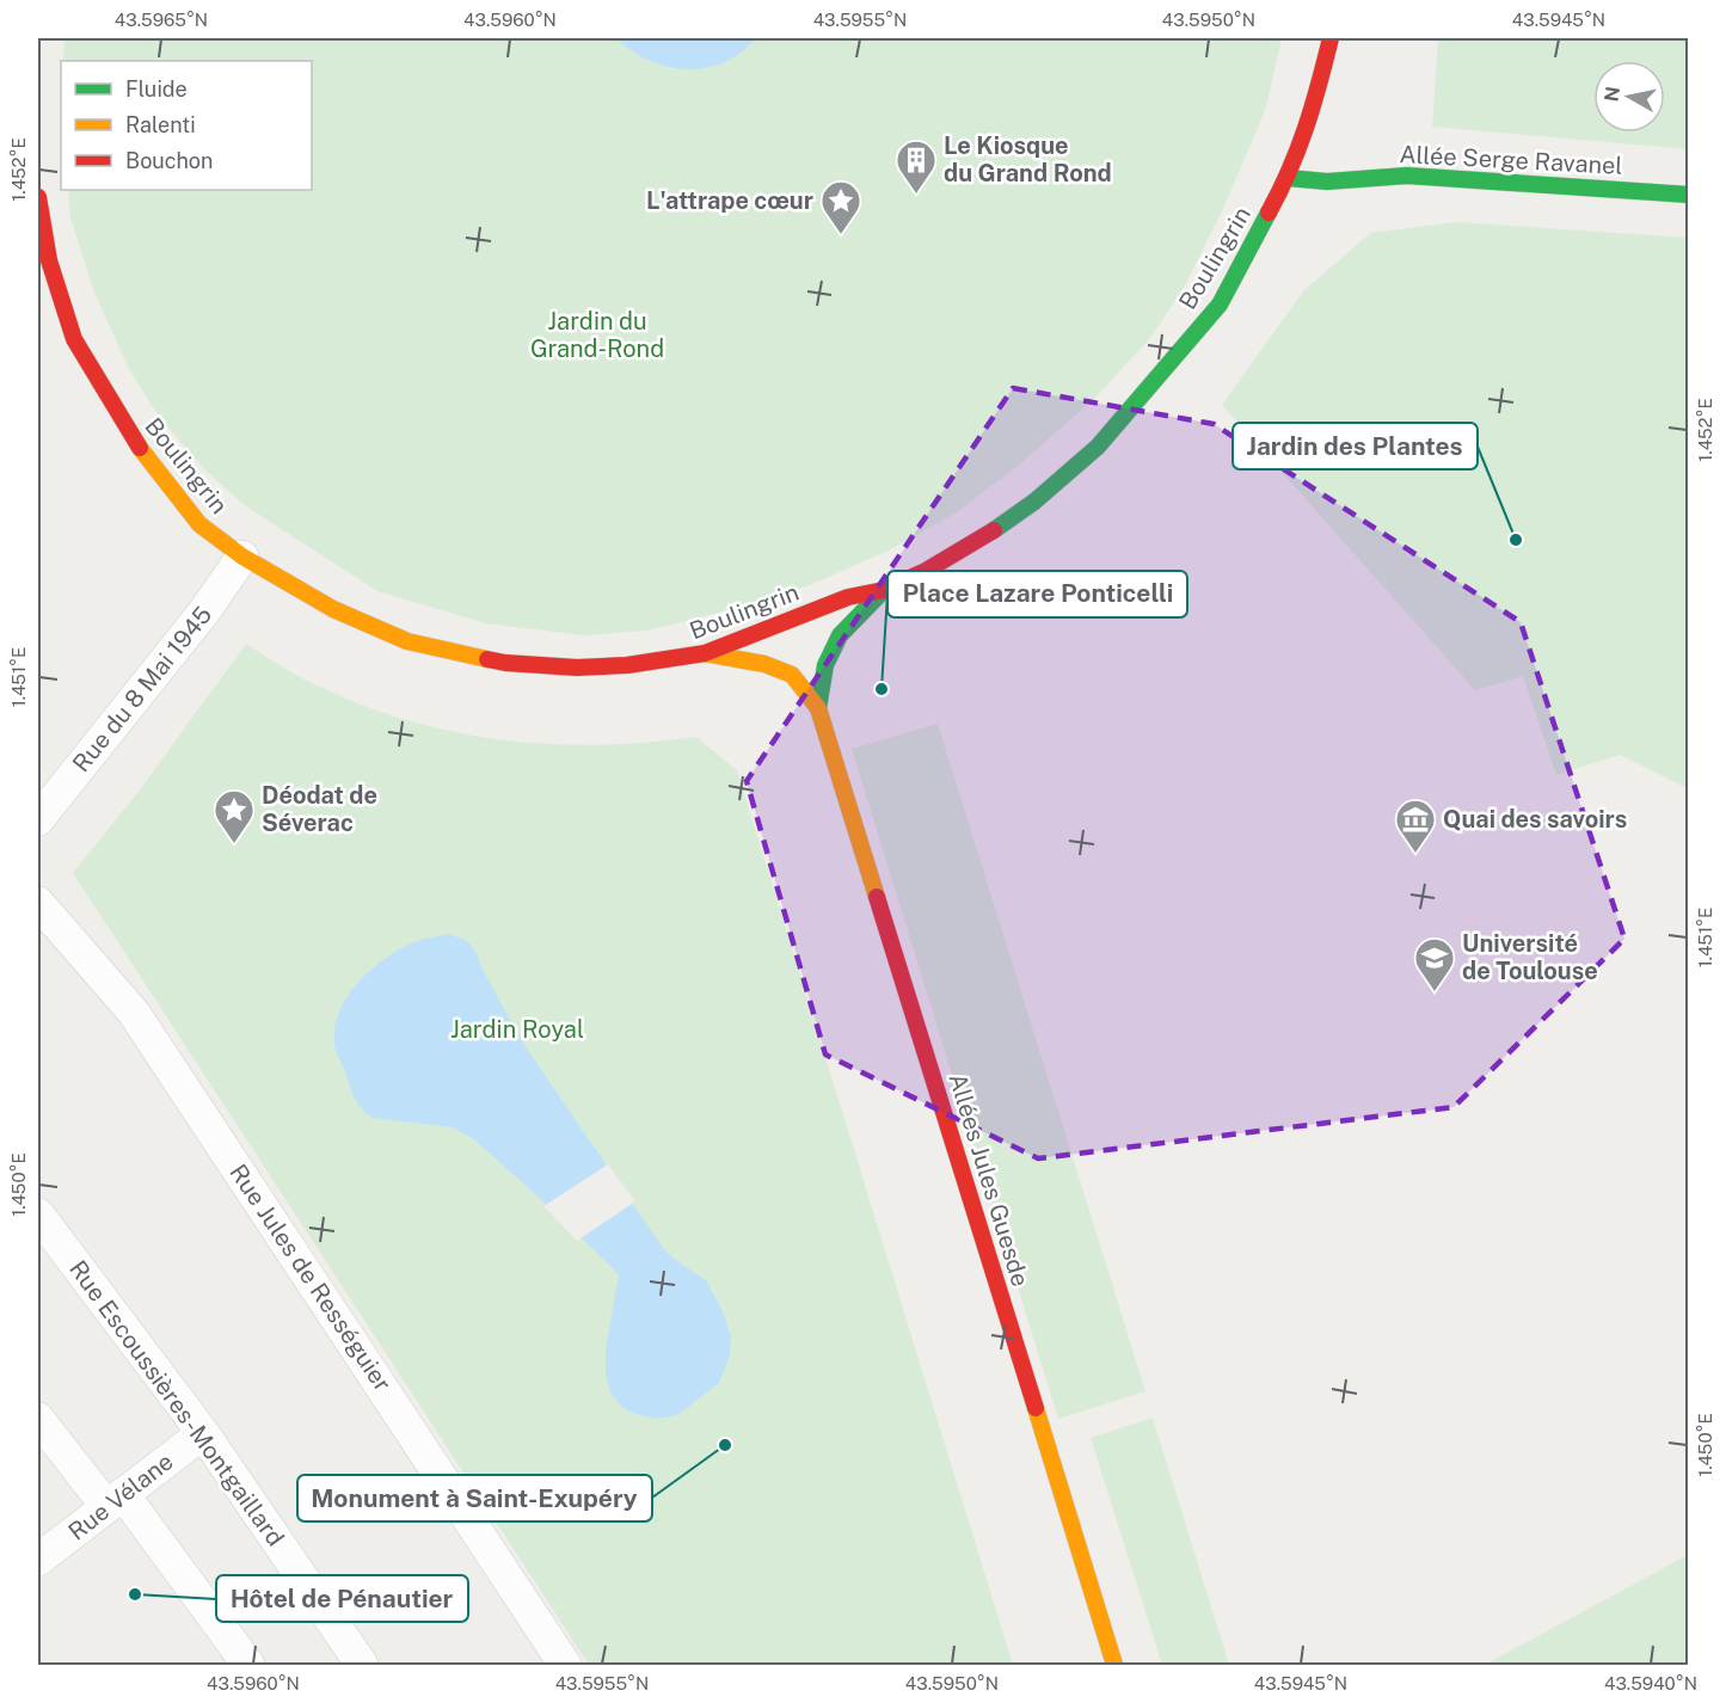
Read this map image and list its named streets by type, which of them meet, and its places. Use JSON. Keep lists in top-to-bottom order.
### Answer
{
  "streets": {
    "main road": ["Allée Serge Ravanel", "Boulingrin", "Allées Jules Guesde"],
    "street": [
      "Rue du 8 Mai 1945",
      "Rue Jules de Rességuier",
      "Rue Escoussières-Montgaillard",
      "Rue Vélane"
    ]
  },
  "crossings": [
    ["Allée Serge Ravanel", "Boulingrin"],
    ["Boulingrin", "Rue du 8 Mai 1945"],
    ["Boulingrin", "Allées Jules Guesde"],
    ["Rue Escoussières-Montgaillard", "Rue Vélane"]
  ],
  "parks": ["Jardin du Grand-Rond", "Jardin Royal"],
  "places": {
    "building": ["Le Kiosque du Grand Rond"],
    "place": ["L'attrape cœur", "Déodat de Séverac"],
    "other": [
      "Jardin des Plantes",
      "Place Lazare Ponticelli",
      "Monument à Saint-Exupéry",
      "Hôtel de Pénautier"
    ],
    "museum": ["Quai des savoirs"],
    "school or university": ["Université de Toulouse"]
  },
  "legend": ["Fluide", "Ralenti", "Bouchon"],
  "north": "left",
  "coordinates": [
    "43.5965°N",
    "43.5960°N",
    "43.5955°N",
    "43.5950°N",
    "43.5945°N",
    "1.452°E",
    "1.451°E",
    "1.450°E",
    "43.5940°N"
  ]
}
